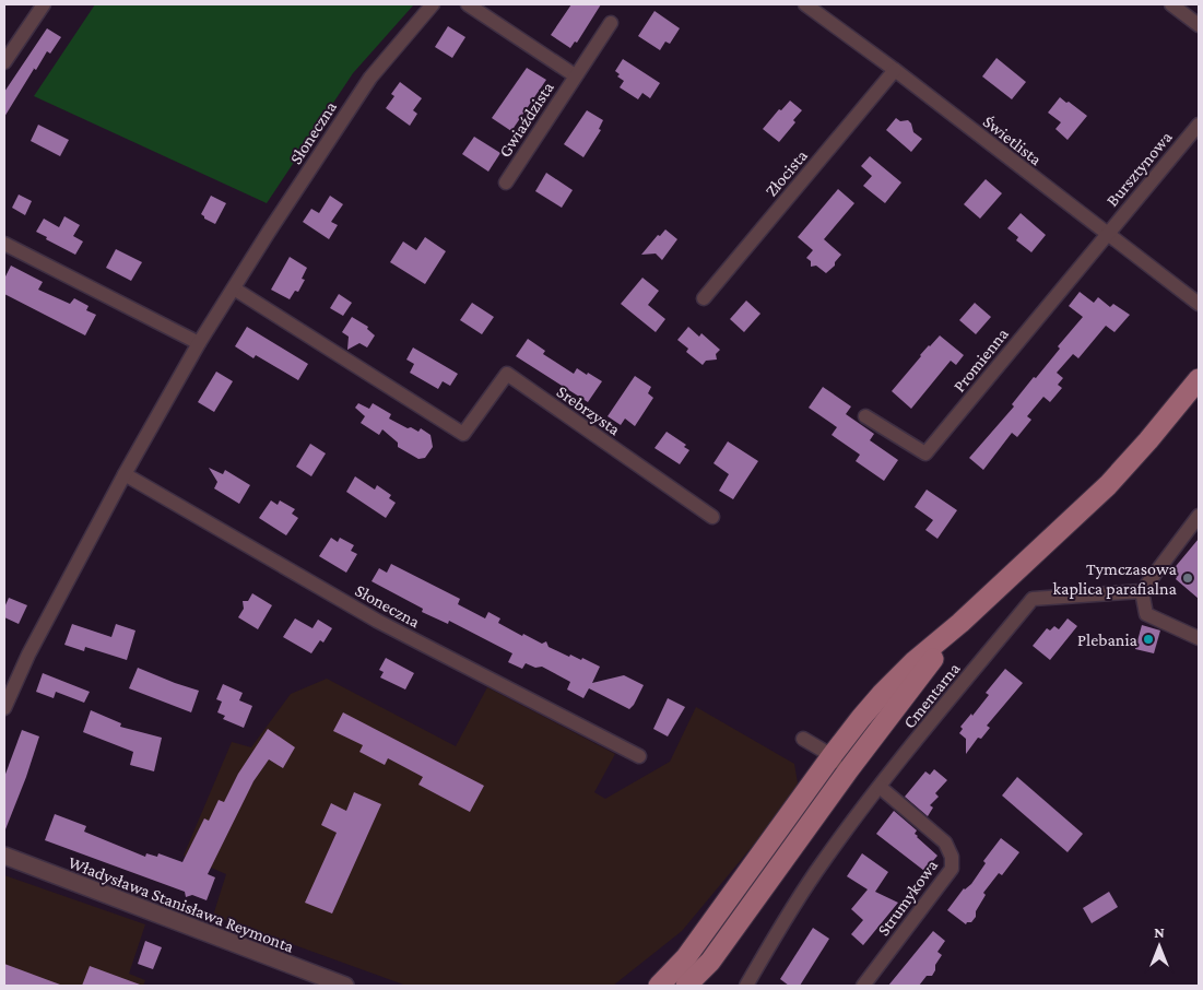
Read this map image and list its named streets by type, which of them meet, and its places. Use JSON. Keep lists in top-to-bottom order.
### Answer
{
  "streets": {
    "street": [
      "Gwiaździsta",
      "Słoneczna",
      "Świetlista",
      "Bursztynowa",
      "Złocista",
      "Promienna",
      "Srebrzysta",
      "Cmentarna",
      "Strumykowa",
      "Władysława Stanisława Reymonta"
    ]
  },
  "crossings": [
    ["Słoneczna", "Srebrzysta"],
    ["Świetlista", "Bursztynowa"],
    ["Świetlista", "Złocista"],
    ["Świetlista", "Promienna"],
    ["Bursztynowa", "Promienna"],
    ["Cmentarna", "Strumykowa"]
  ],
  "places": ["Tymczasowa kaplica parafialna", "Plebania"],
  "north": "top"
}
